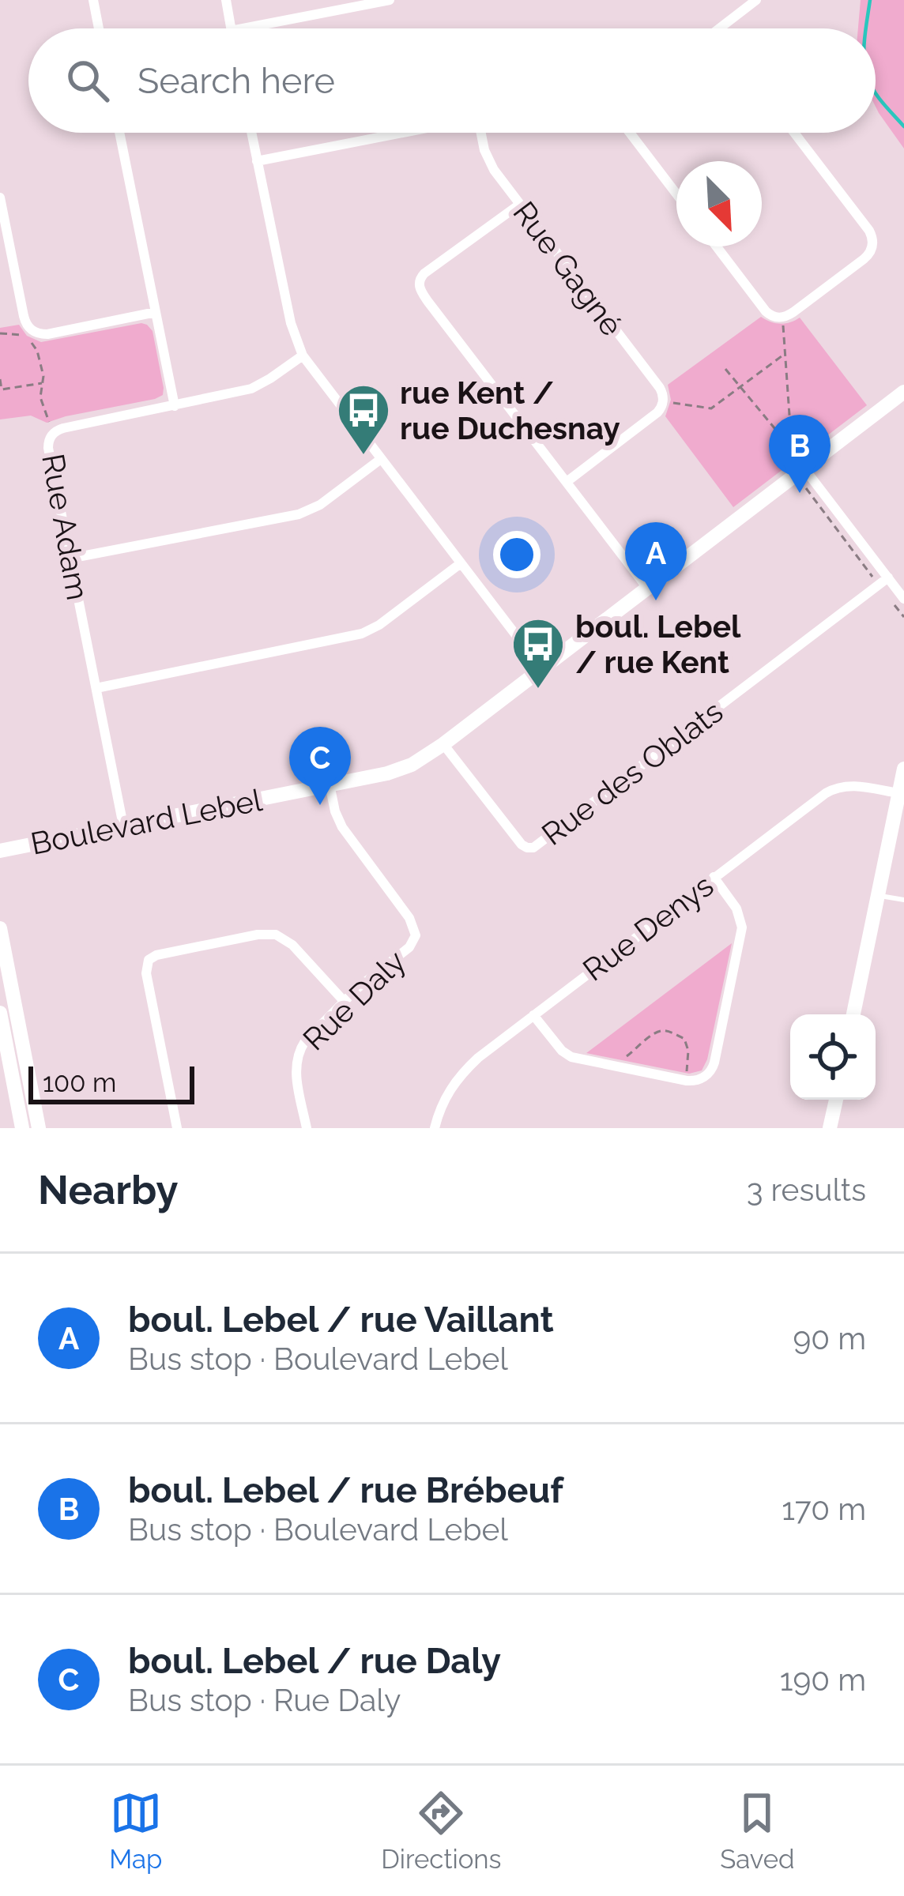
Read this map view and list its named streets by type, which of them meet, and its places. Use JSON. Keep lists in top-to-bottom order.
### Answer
{
  "streets": {
    "street": [
      "Rue Gagné",
      "Rue Adam",
      "Rue des Oblats",
      "Boulevard Lebel",
      "Rue Denys",
      "Rue Daly"
    ]
  },
  "crossings": [
    ["Rue Adam", "Boulevard Lebel"],
    ["Rue des Oblats", "Boulevard Lebel"],
    ["Boulevard Lebel", "Rue Daly"]
  ],
  "places": {
    "bus stop": ["rue Kent / rue Duchesnay", "boul. Lebel / rue Kent"]
  },
  "scale_bar": "100 m",
  "north": "bottom right",
  "page": {
    "search": "Search here",
    "pins": ["B", "A", "C"],
    "scale": "100 m",
    "heading": ["Nearby", "3 results"],
    "list": [
      {
        "mark": "A",
        "name": "boul. Lebel / rue Vaillant",
        "note": "Bus stop · Boulevard Lebel",
        "value": "90 m"
      },
      {
        "mark": "B",
        "name": "boul. Lebel / rue Brébeuf",
        "note": "Bus stop · Boulevard Lebel",
        "value": "170 m"
      },
      {
        "mark": "C",
        "name": "boul. Lebel / rue Daly",
        "note": "Bus stop · Rue Daly",
        "value": "190 m"
      }
    ],
    "nav": ["Map", "Directions", "Saved"]
  }
}
